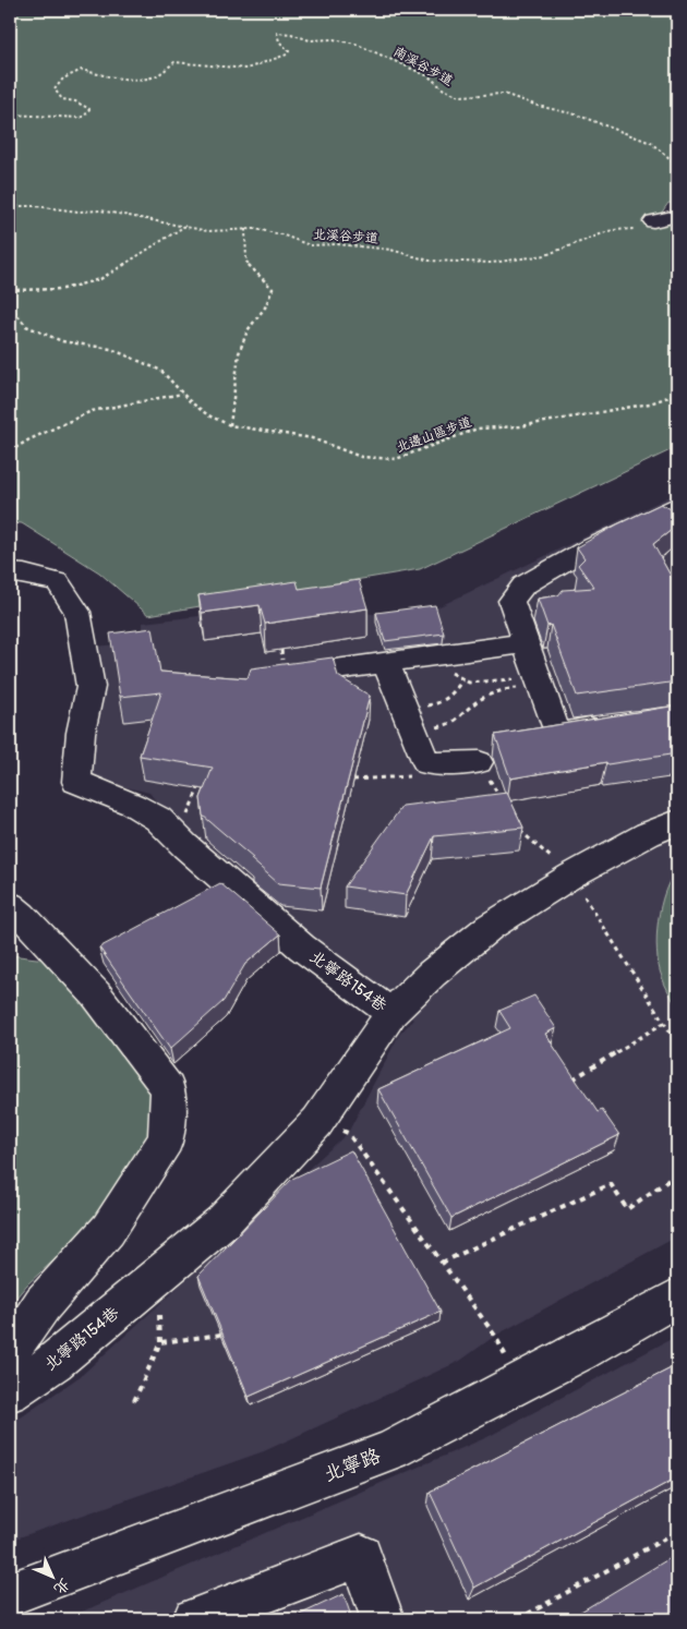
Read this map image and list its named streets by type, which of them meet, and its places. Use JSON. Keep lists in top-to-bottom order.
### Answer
{
  "streets": {
    "street": ["北寧路154巷", "北寧路"],
    "path": ["南溪谷步道", "北溪谷步道", "北邊山區步道"]
  },
  "north": "bottom right"
}
